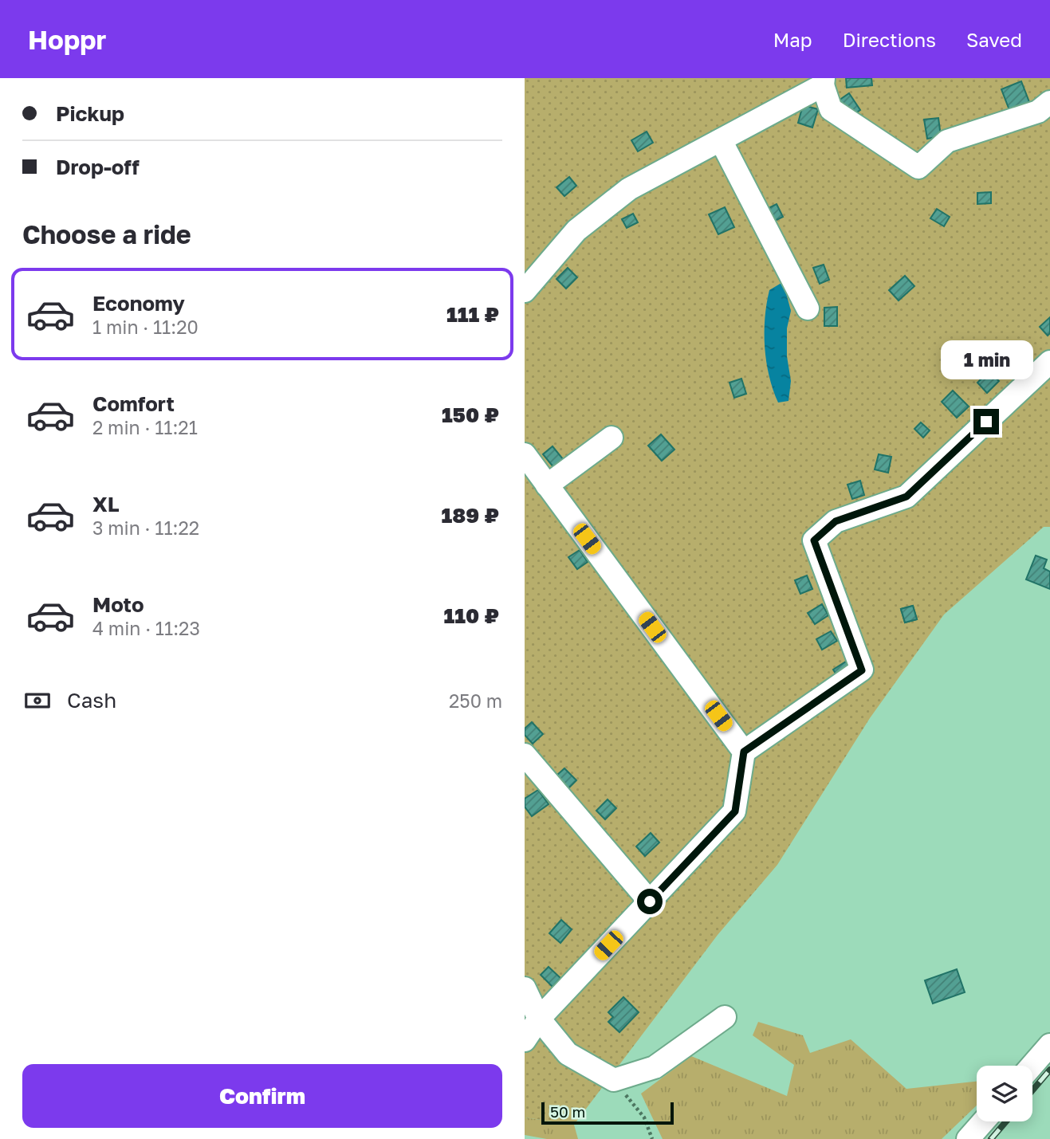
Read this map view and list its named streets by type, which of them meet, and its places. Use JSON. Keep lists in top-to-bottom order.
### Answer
{
  "scale_bar": "50 m",
  "page": {
    "header": "Hoppr",
    "nav": ["Map", "Directions", "Saved"],
    "banner": ["Pickup", "Drop-off"],
    "heading": "Choose a ride",
    "list": [
      {
        "name": "Economy",
        "note": "1 min · 11:20",
        "value": "111 ₽"
      },
      {
        "name": "Comfort",
        "note": "2 min · 11:21",
        "value": "150 ₽"
      },
      {
        "name": "XL",
        "note": "3 min · 11:22",
        "value": "189 ₽"
      },
      {
        "name": "Moto",
        "note": "4 min · 11:23",
        "value": "110 ₽"
      }
    ],
    "bubble": "1 min",
    "pay": ["Cash", "250 m"],
    "buttons": "Confirm",
    "scale": "50 m"
  }
}
